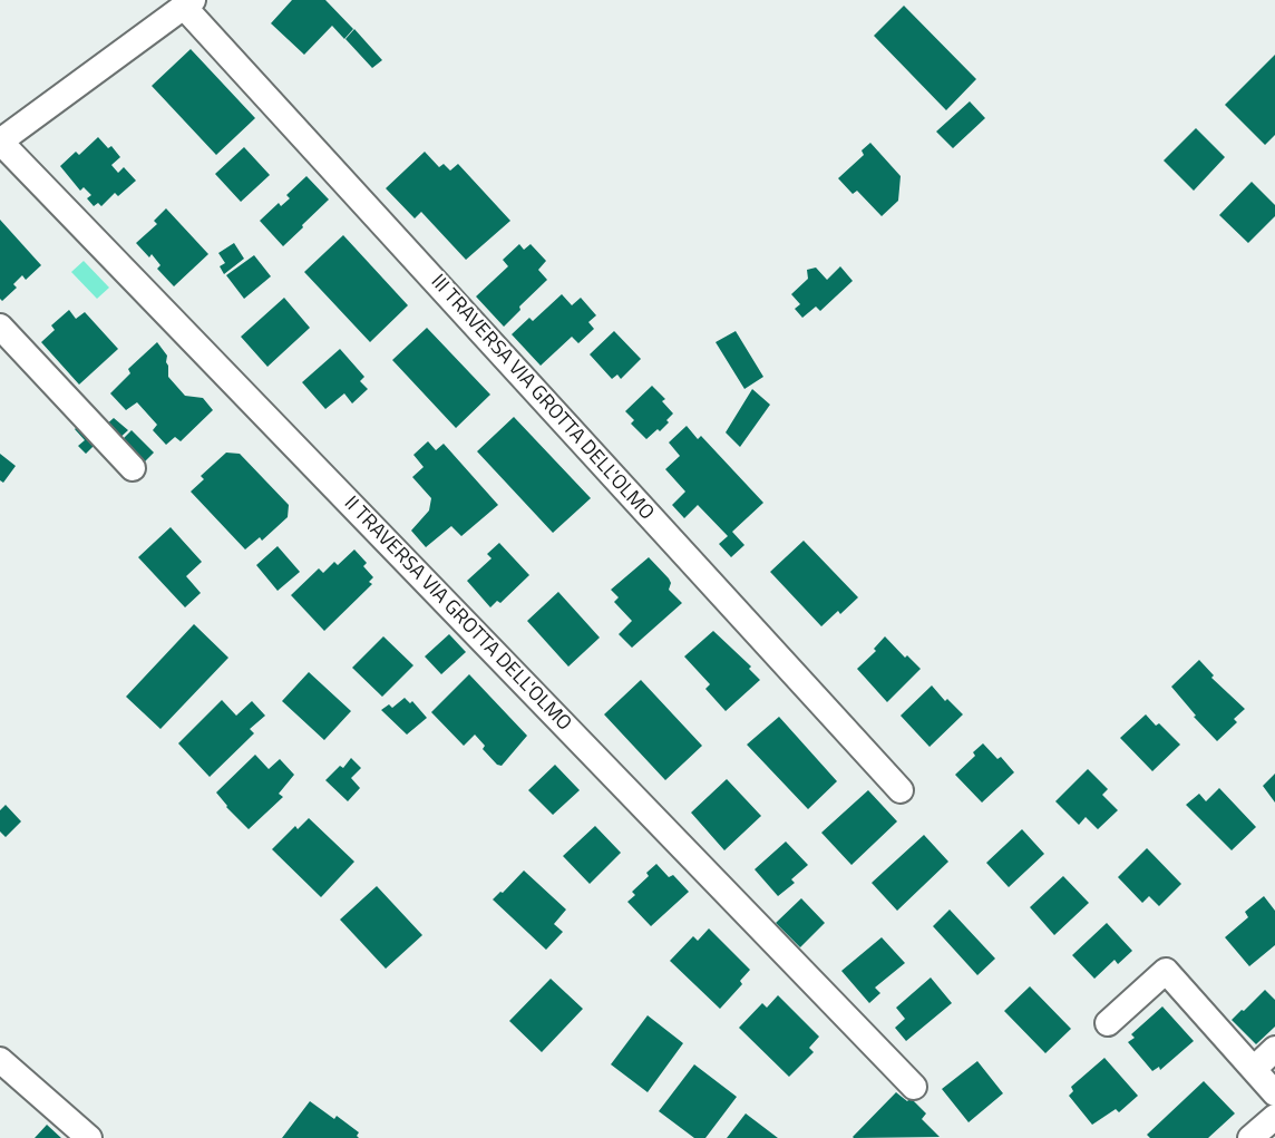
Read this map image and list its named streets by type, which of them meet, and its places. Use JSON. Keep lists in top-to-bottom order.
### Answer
{
  "streets": {
    "street": ["III TRAVERSA VIA GROTTA DELL'OLMO", "II TRAVERSA VIA GROTTA DELL'OLMO"]
  }
}
